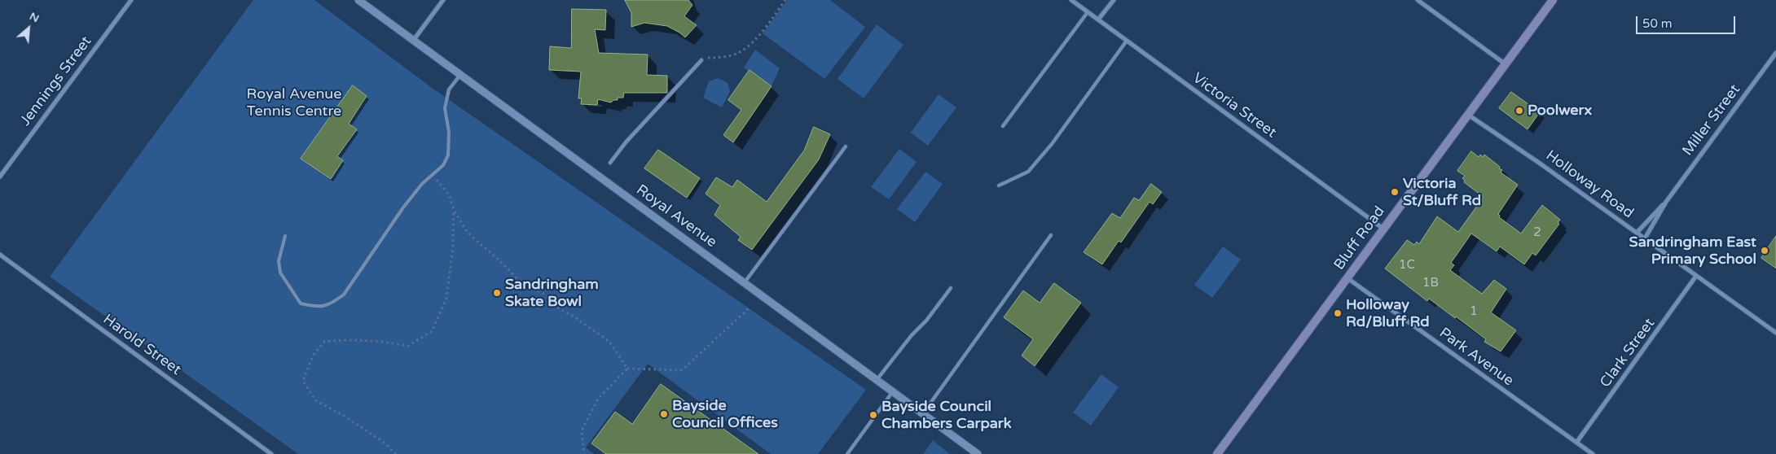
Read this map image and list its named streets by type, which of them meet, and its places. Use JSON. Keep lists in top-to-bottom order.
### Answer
{
  "streets": {
    "main road": ["Bluff Road"],
    "street": [
      "Jennings Street",
      "Victoria Street",
      "Miller Street",
      "Holloway Road",
      "Royal Avenue",
      "Harold Street",
      "Clark Street",
      "Park Avenue"
    ]
  },
  "crossings": [
    ["Victoria Street", "Bluff Road"],
    ["Miller Street", "Holloway Road"],
    ["Holloway Road", "Bluff Road"],
    ["Holloway Road", "Clark Street"],
    ["Bluff Road", "Park Avenue"],
    ["Clark Street", "Park Avenue"]
  ],
  "parks": ["Royal Avenue Tennis Centre"],
  "places": [
    "Poolwerx",
    "Victoria St/Bluff Rd",
    "Sandringham East Primary School",
    "Sandringham Skate Bowl",
    "Holloway Rd/Bluff Rd",
    "Bayside Council Offices",
    "Bayside Council Chambers Carpark"
  ],
  "house_numbers": [
    "2",
    "1C",
    "1B",
    "1"
  ],
  "scale_bar": "50 m",
  "north": "top right"
}
